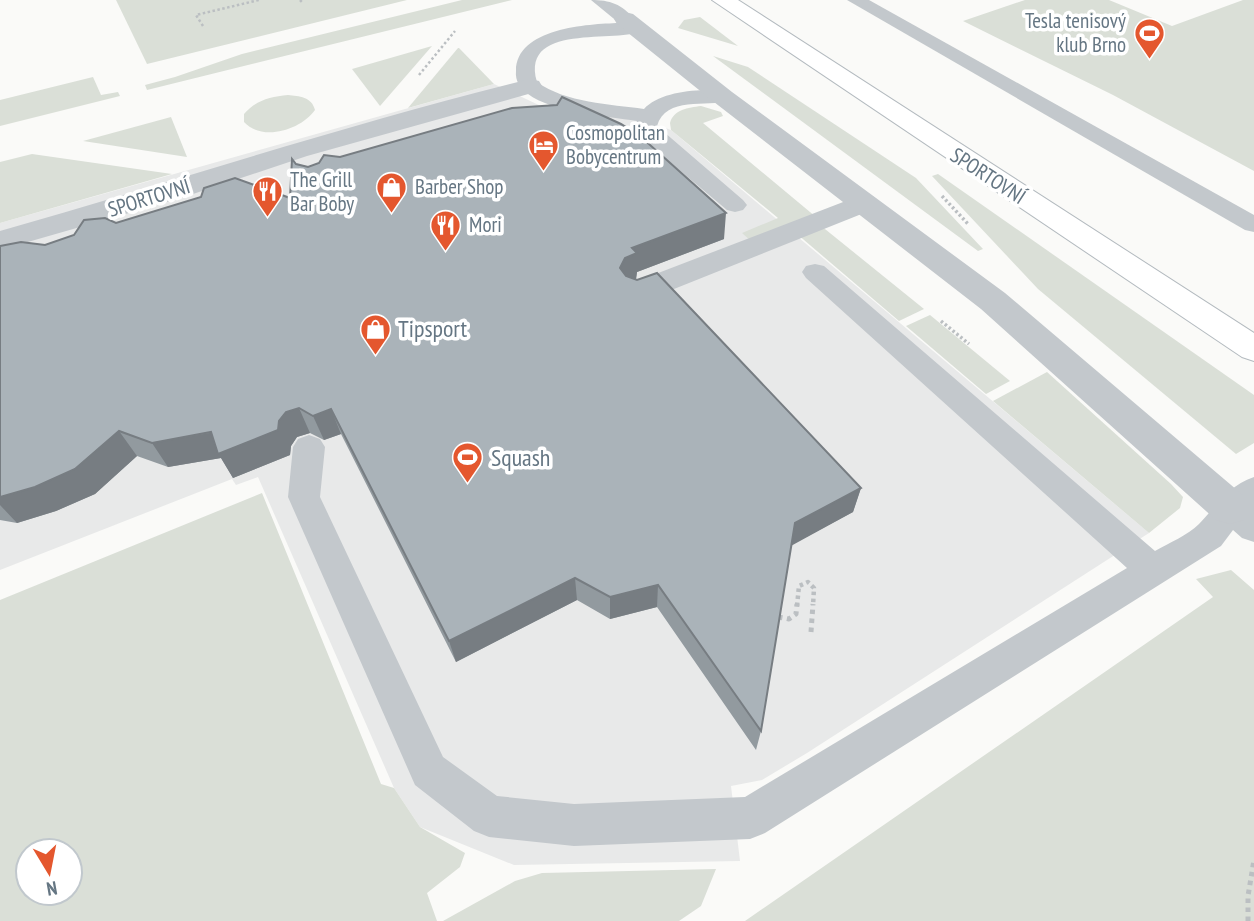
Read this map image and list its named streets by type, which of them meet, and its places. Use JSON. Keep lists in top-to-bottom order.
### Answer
{
  "streets": {
    "main road": ["SPORTOVNÍ"]
  },
  "places": {
    "sports": ["Tesla tenisový klub Brno", "Squash"],
    "hotel": ["Cosmopolitan Bobycentrum"],
    "shop": ["Barber Shop", "Tipsport"],
    "restaurant": ["The Grill Bar Boby", "Mori"]
  },
  "north": "bottom"
}
